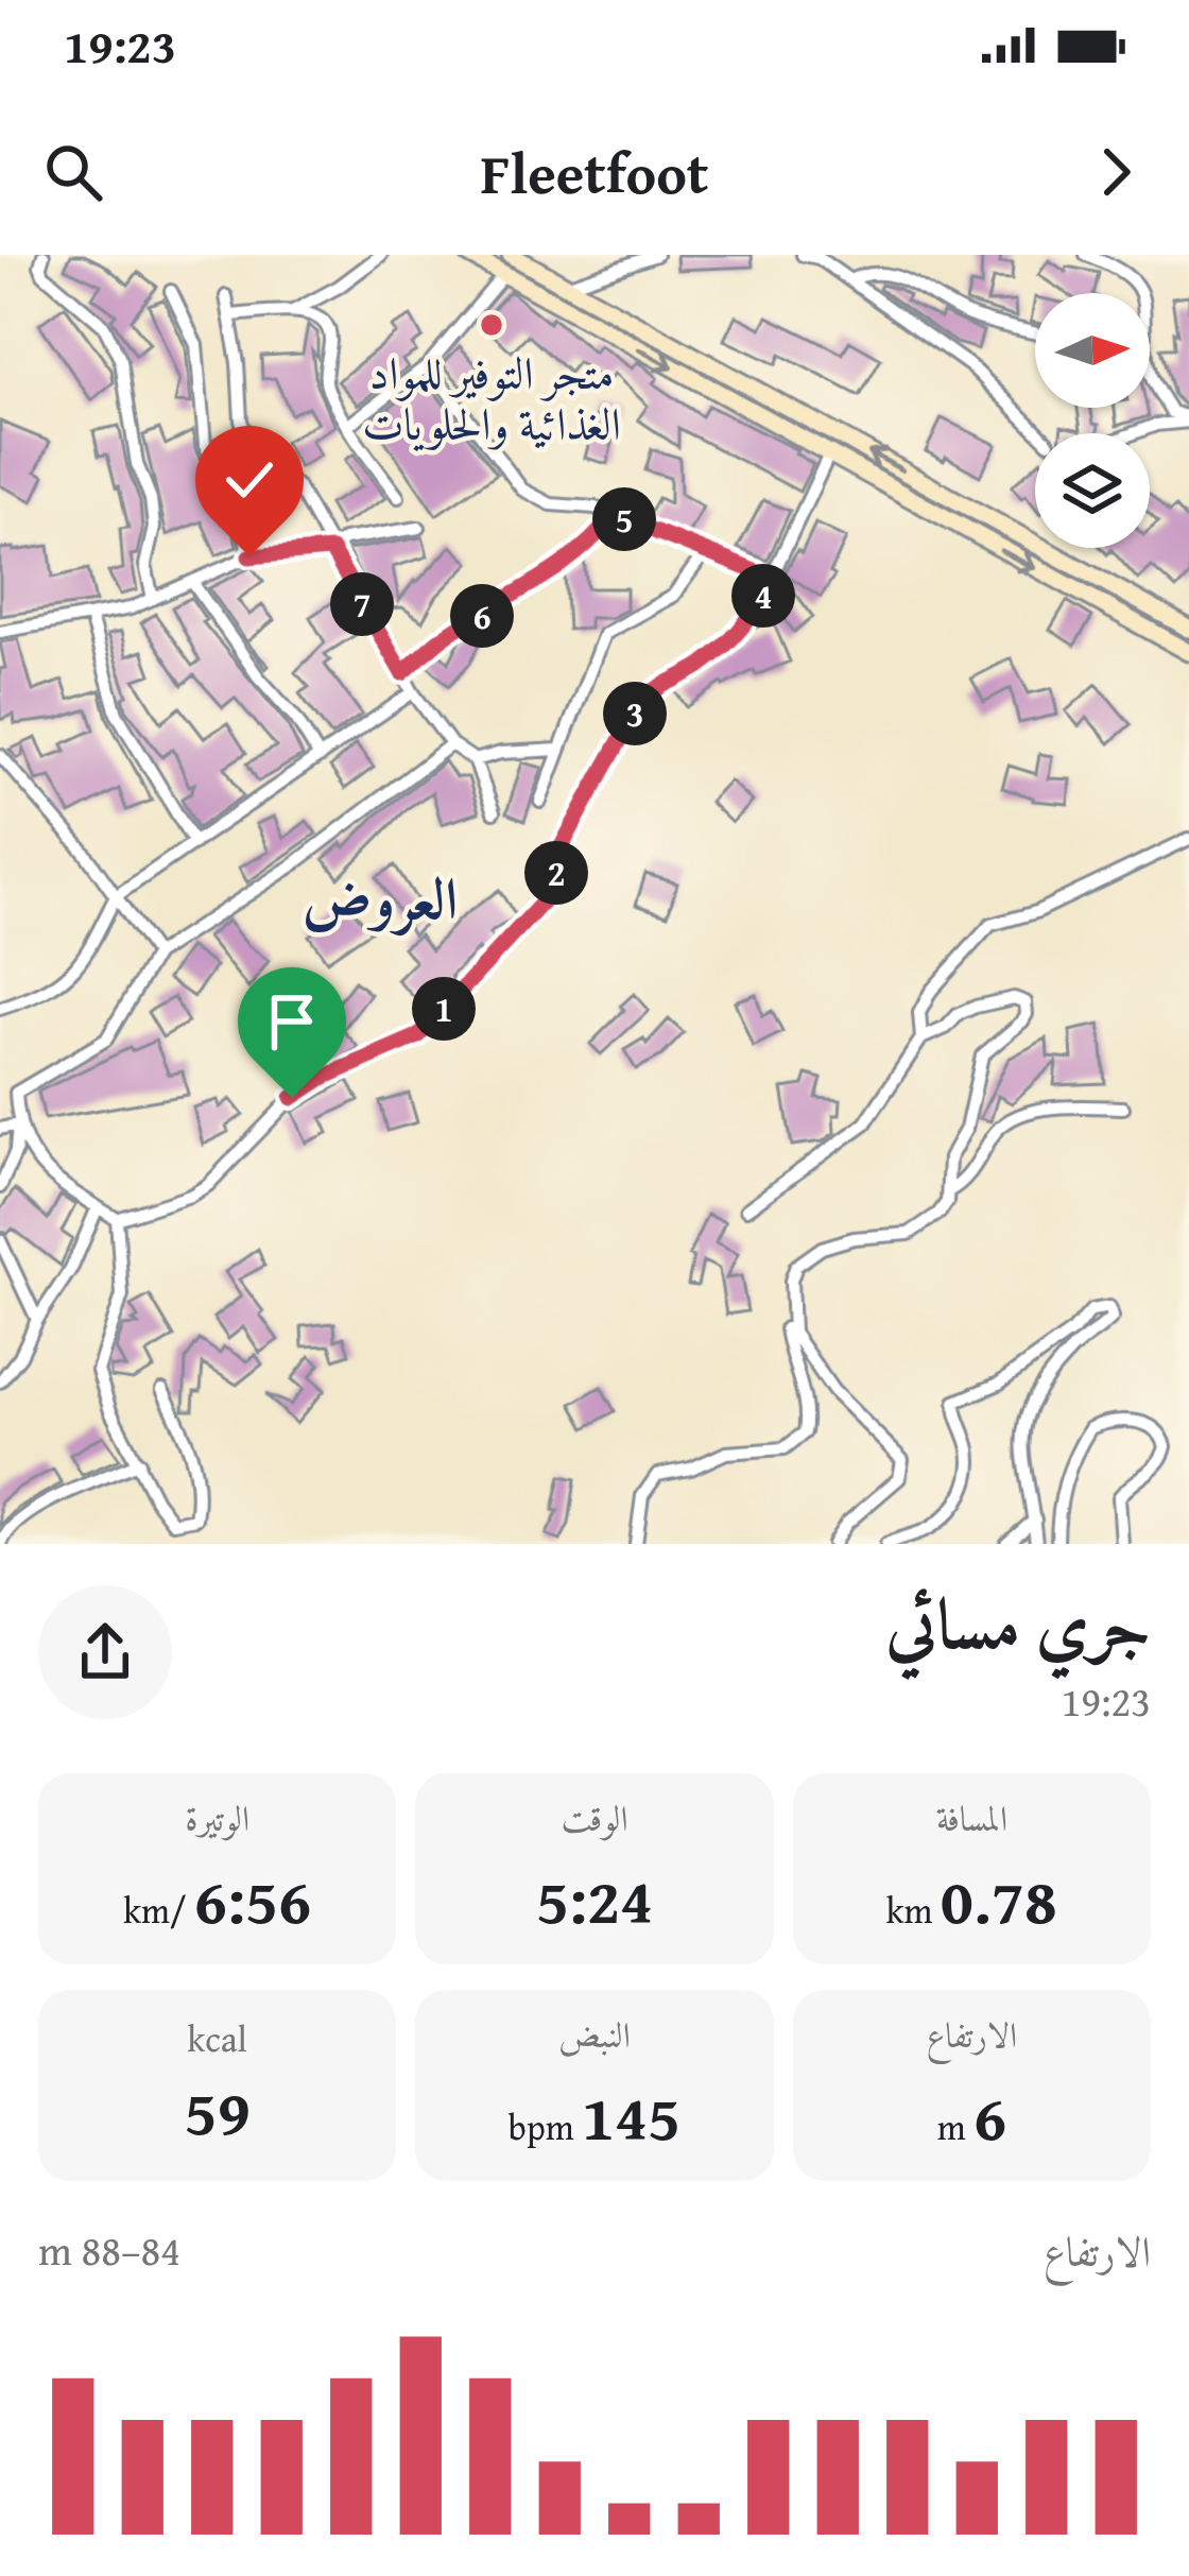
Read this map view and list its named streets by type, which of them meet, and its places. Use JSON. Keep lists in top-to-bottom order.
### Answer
{
  "districts": ["العروض"],
  "places": ["متجر التوفير للمواد الغذائية والحلويات"],
  "north": "right",
  "page": {
    "status": "19:23",
    "header": "Fleetfoot",
    "pins": [
      "5",
      "4",
      "7",
      "6",
      "3",
      "2",
      "1"
    ],
    "heading": ["جري مسائي", "19:23"],
    "stats": [
      ["المسافة", "0.78 km"],
      ["الوقت", "5:24"],
      ["الوتيرة", "6:56 /km"],
      ["الارتفاع", "6 m"],
      ["النبض", "145 bpm"],
      ["kcal", "59"]
    ],
    "chart": ["الارتفاع", "84–88 m"]
  }
}
